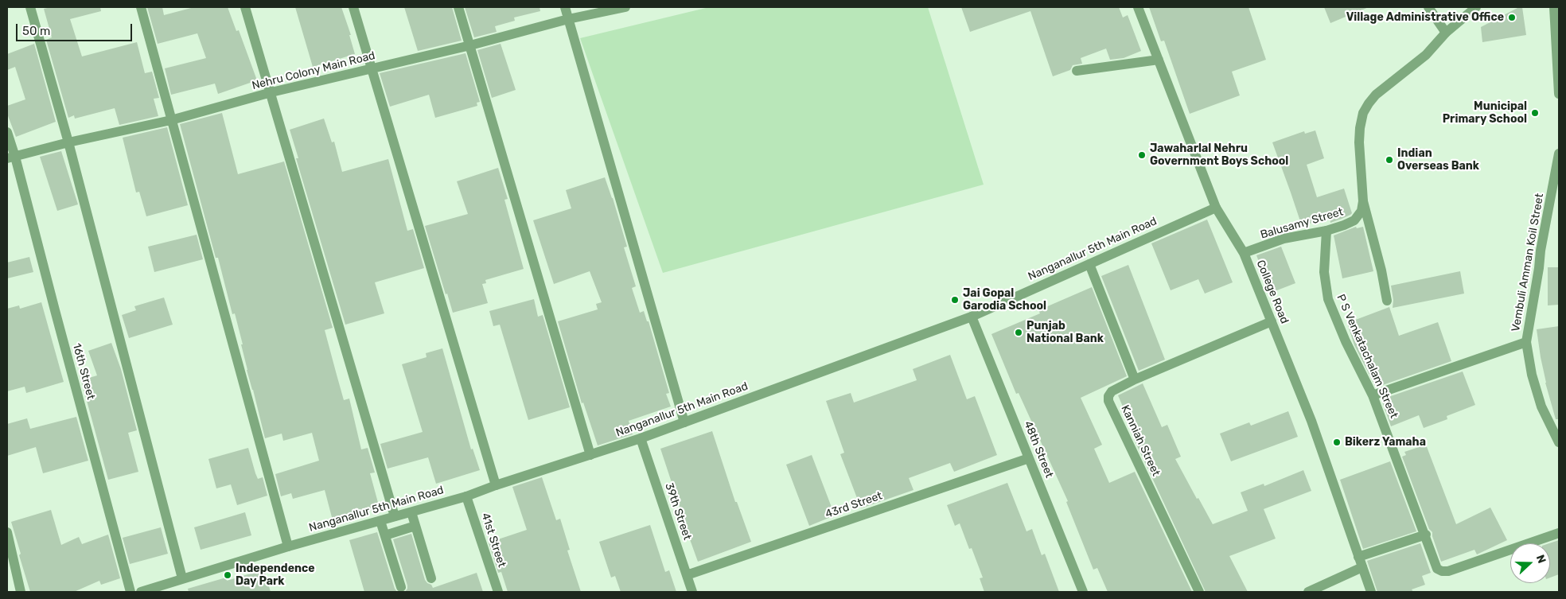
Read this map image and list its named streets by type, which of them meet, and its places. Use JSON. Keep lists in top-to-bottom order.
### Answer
{
  "streets": {
    "street": [
      "Nehru Colony Main Road",
      "Balusamy Street",
      "Nanganallur 5th Main Road",
      "Vembuli Amman Koil Street",
      "College Road",
      "P S Venkatachalam Street",
      "16th Street",
      "Kanniah Street",
      "48th Street",
      "43rd Street",
      "39th Street",
      "41st Street"
    ]
  },
  "crossings": [
    ["Nehru Colony Main Road", "16th Street"],
    ["Balusamy Street", "College Road"],
    ["Balusamy Street", "P S Venkatachalam Street"],
    ["Nanganallur 5th Main Road", "College Road"],
    ["Nanganallur 5th Main Road", "48th Street"],
    ["Nanganallur 5th Main Road", "39th Street"],
    ["Nanganallur 5th Main Road", "41st Street"],
    ["College Road", "Kanniah Street"],
    ["48th Street", "43rd Street"],
    ["43rd Street", "39th Street"]
  ],
  "places": [
    "Village Administrative Office",
    "Municipal Primary School",
    "Jawaharlal Nehru Government Boys School",
    "Indian Overseas Bank",
    "Jai Gopal Garodia School",
    "Punjab National Bank",
    "Bikerz Yamaha",
    "Independence Day Park"
  ],
  "scale_bar": "50 m",
  "north": "right"
}
